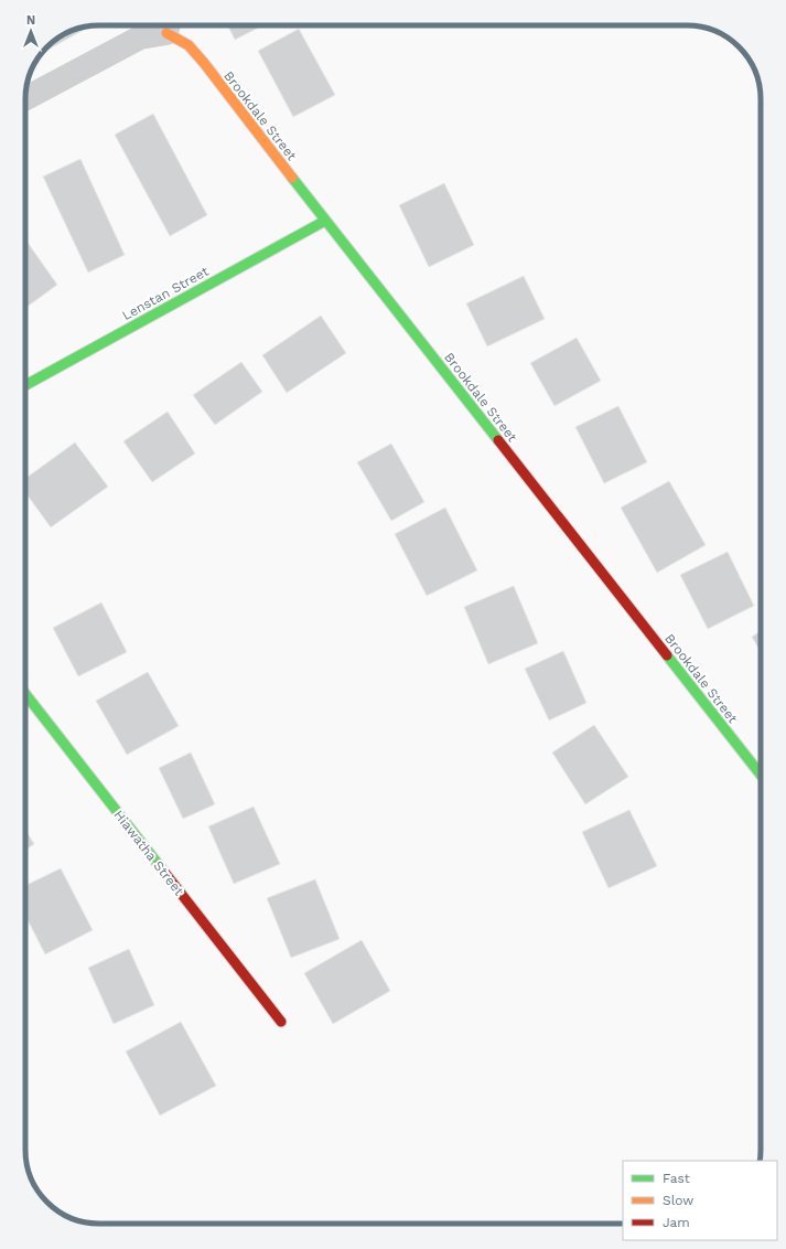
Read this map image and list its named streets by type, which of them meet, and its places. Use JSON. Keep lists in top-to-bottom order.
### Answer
{
  "streets": {
    "street": ["Brookdale Street", "Lenstan Street", "Hiawatha Street"]
  },
  "crossings": [
    ["Brookdale Street", "Lenstan Street"]
  ],
  "legend": ["Fast", "Slow", "Jam"],
  "north": "top"
}
